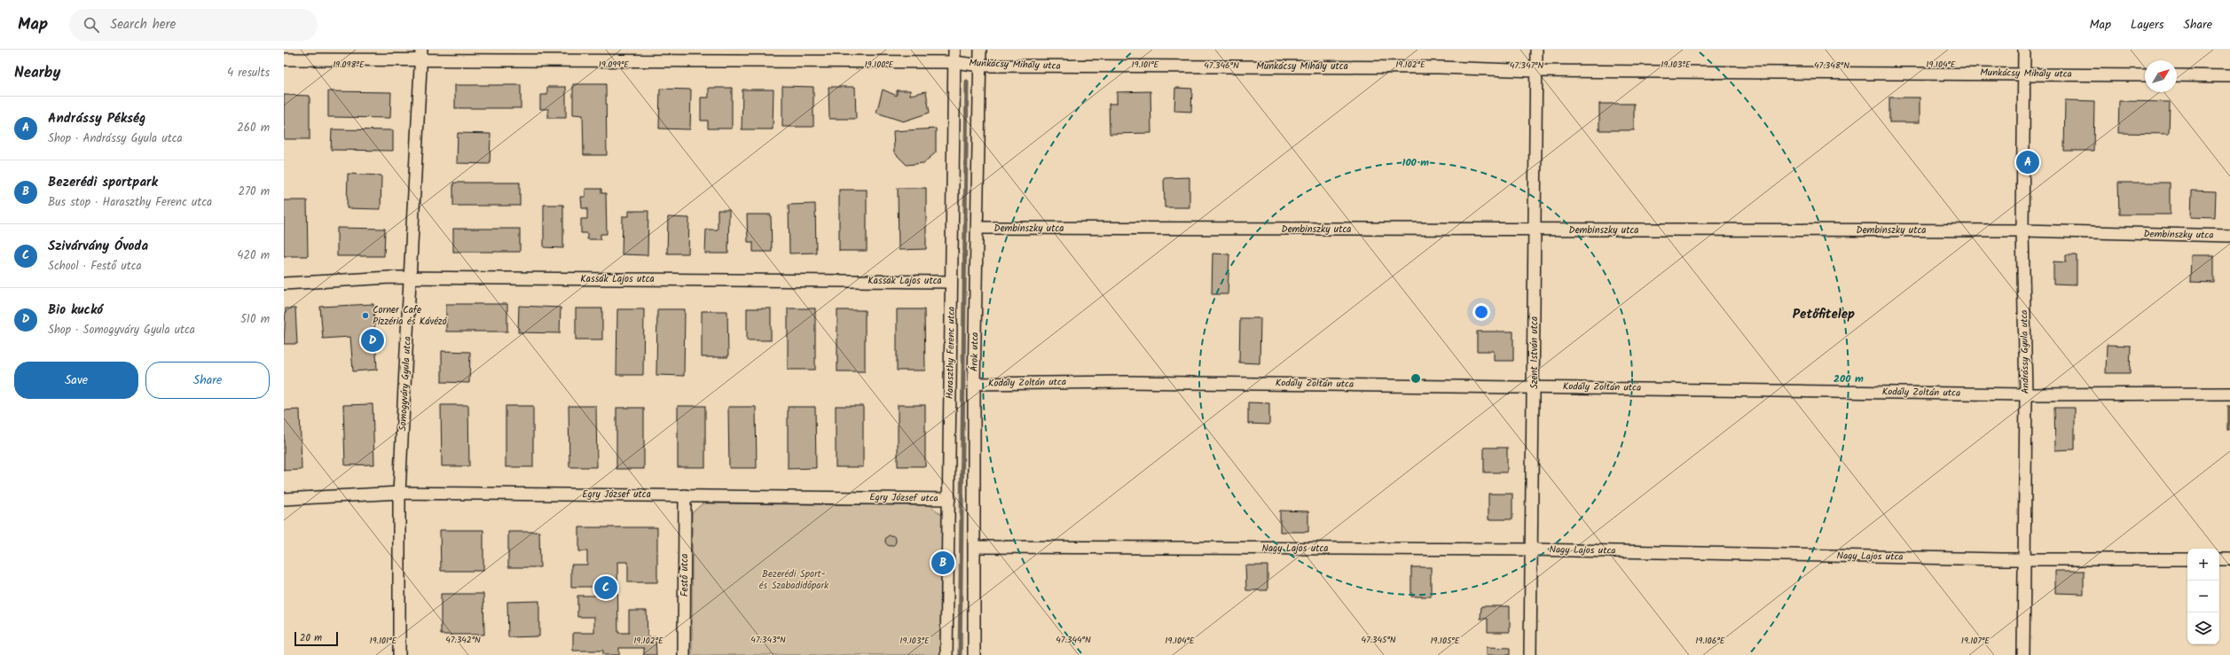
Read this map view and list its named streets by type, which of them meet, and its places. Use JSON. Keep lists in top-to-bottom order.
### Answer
{
  "streets": {
    "street": [
      "Munkácsy Mihály utca",
      "Dembinszky utca",
      "Kassák Lajos utca",
      "Árok utca",
      "Andrássy Gyula utca",
      "Haraszthy Ferenc utca",
      "Szent István utca",
      "Kodály Zoltán utca",
      "Somogyváry Gyula utca",
      "Egry József utca",
      "Nagy Lajos utca",
      "Festő utca"
    ]
  },
  "crossings": [
    ["Munkácsy Mihály utca", "Árok utca"],
    ["Munkácsy Mihály utca", "Andrássy Gyula utca"],
    ["Munkácsy Mihály utca", "Haraszthy Ferenc utca"],
    ["Munkácsy Mihály utca", "Szent István utca"],
    ["Munkácsy Mihály utca", "Somogyváry Gyula utca"],
    ["Dembinszky utca", "Árok utca"],
    ["Dembinszky utca", "Andrássy Gyula utca"],
    ["Dembinszky utca", "Szent István utca"],
    ["Kassák Lajos utca", "Haraszthy Ferenc utca"],
    ["Kassák Lajos utca", "Somogyváry Gyula utca"],
    ["Árok utca", "Kodály Zoltán utca"],
    ["Árok utca", "Nagy Lajos utca"],
    ["Andrássy Gyula utca", "Kodály Zoltán utca"],
    ["Andrássy Gyula utca", "Nagy Lajos utca"],
    ["Haraszthy Ferenc utca", "Egry József utca"],
    ["Szent István utca", "Kodály Zoltán utca"],
    ["Szent István utca", "Nagy Lajos utca"],
    ["Somogyváry Gyula utca", "Egry József utca"],
    ["Egry József utca", "Festő utca"]
  ],
  "districts": ["Petőfitelep"],
  "parks": ["Bezerédi Sport- és Szabadidőpark"],
  "places": ["Corner Cafe Pizzéria és Kávézó"],
  "scale_bar": "20 m",
  "north": "top right",
  "page": {
    "header": "Map",
    "search": "Search here",
    "nav": ["Map", "Layers", "Share"],
    "heading": ["Nearby", "4 results"],
    "list": [
      {
        "mark": "A",
        "name": "Andrássy Pékség",
        "note": "Shop · Andrássy Gyula utca",
        "value": "260 m"
      },
      {
        "mark": "B",
        "name": "Bezerédi sportpark",
        "note": "Bus stop · Haraszthy Ferenc utca",
        "value": "270 m"
      },
      {
        "mark": "C",
        "name": "Szivárvány Óvoda",
        "note": "School · Festő utca",
        "value": "420 m"
      },
      {
        "mark": "D",
        "name": "Bio kuckó",
        "note": "Shop · Somogyváry Gyula utca",
        "value": "510 m"
      }
    ],
    "pins": [
      "A",
      "D",
      "B",
      "C"
    ],
    "buttons": ["Save", "Share"],
    "map_buttons": ["+", "−"],
    "scale": "20 m"
  },
  "coordinates": [
    "19.098°E",
    "19.099°E",
    "19.100°E",
    "19.101°E",
    "19.102°E",
    "19.103°E",
    "19.104°E",
    "47.346°N",
    "47.347°N",
    "47.348°N",
    "47.342°N",
    "47.343°N",
    "47.344°N",
    "47.345°N",
    "19.105°E",
    "19.106°E",
    "19.107°E"
  ],
  "rings": ["100 m", "200 m"]
}
